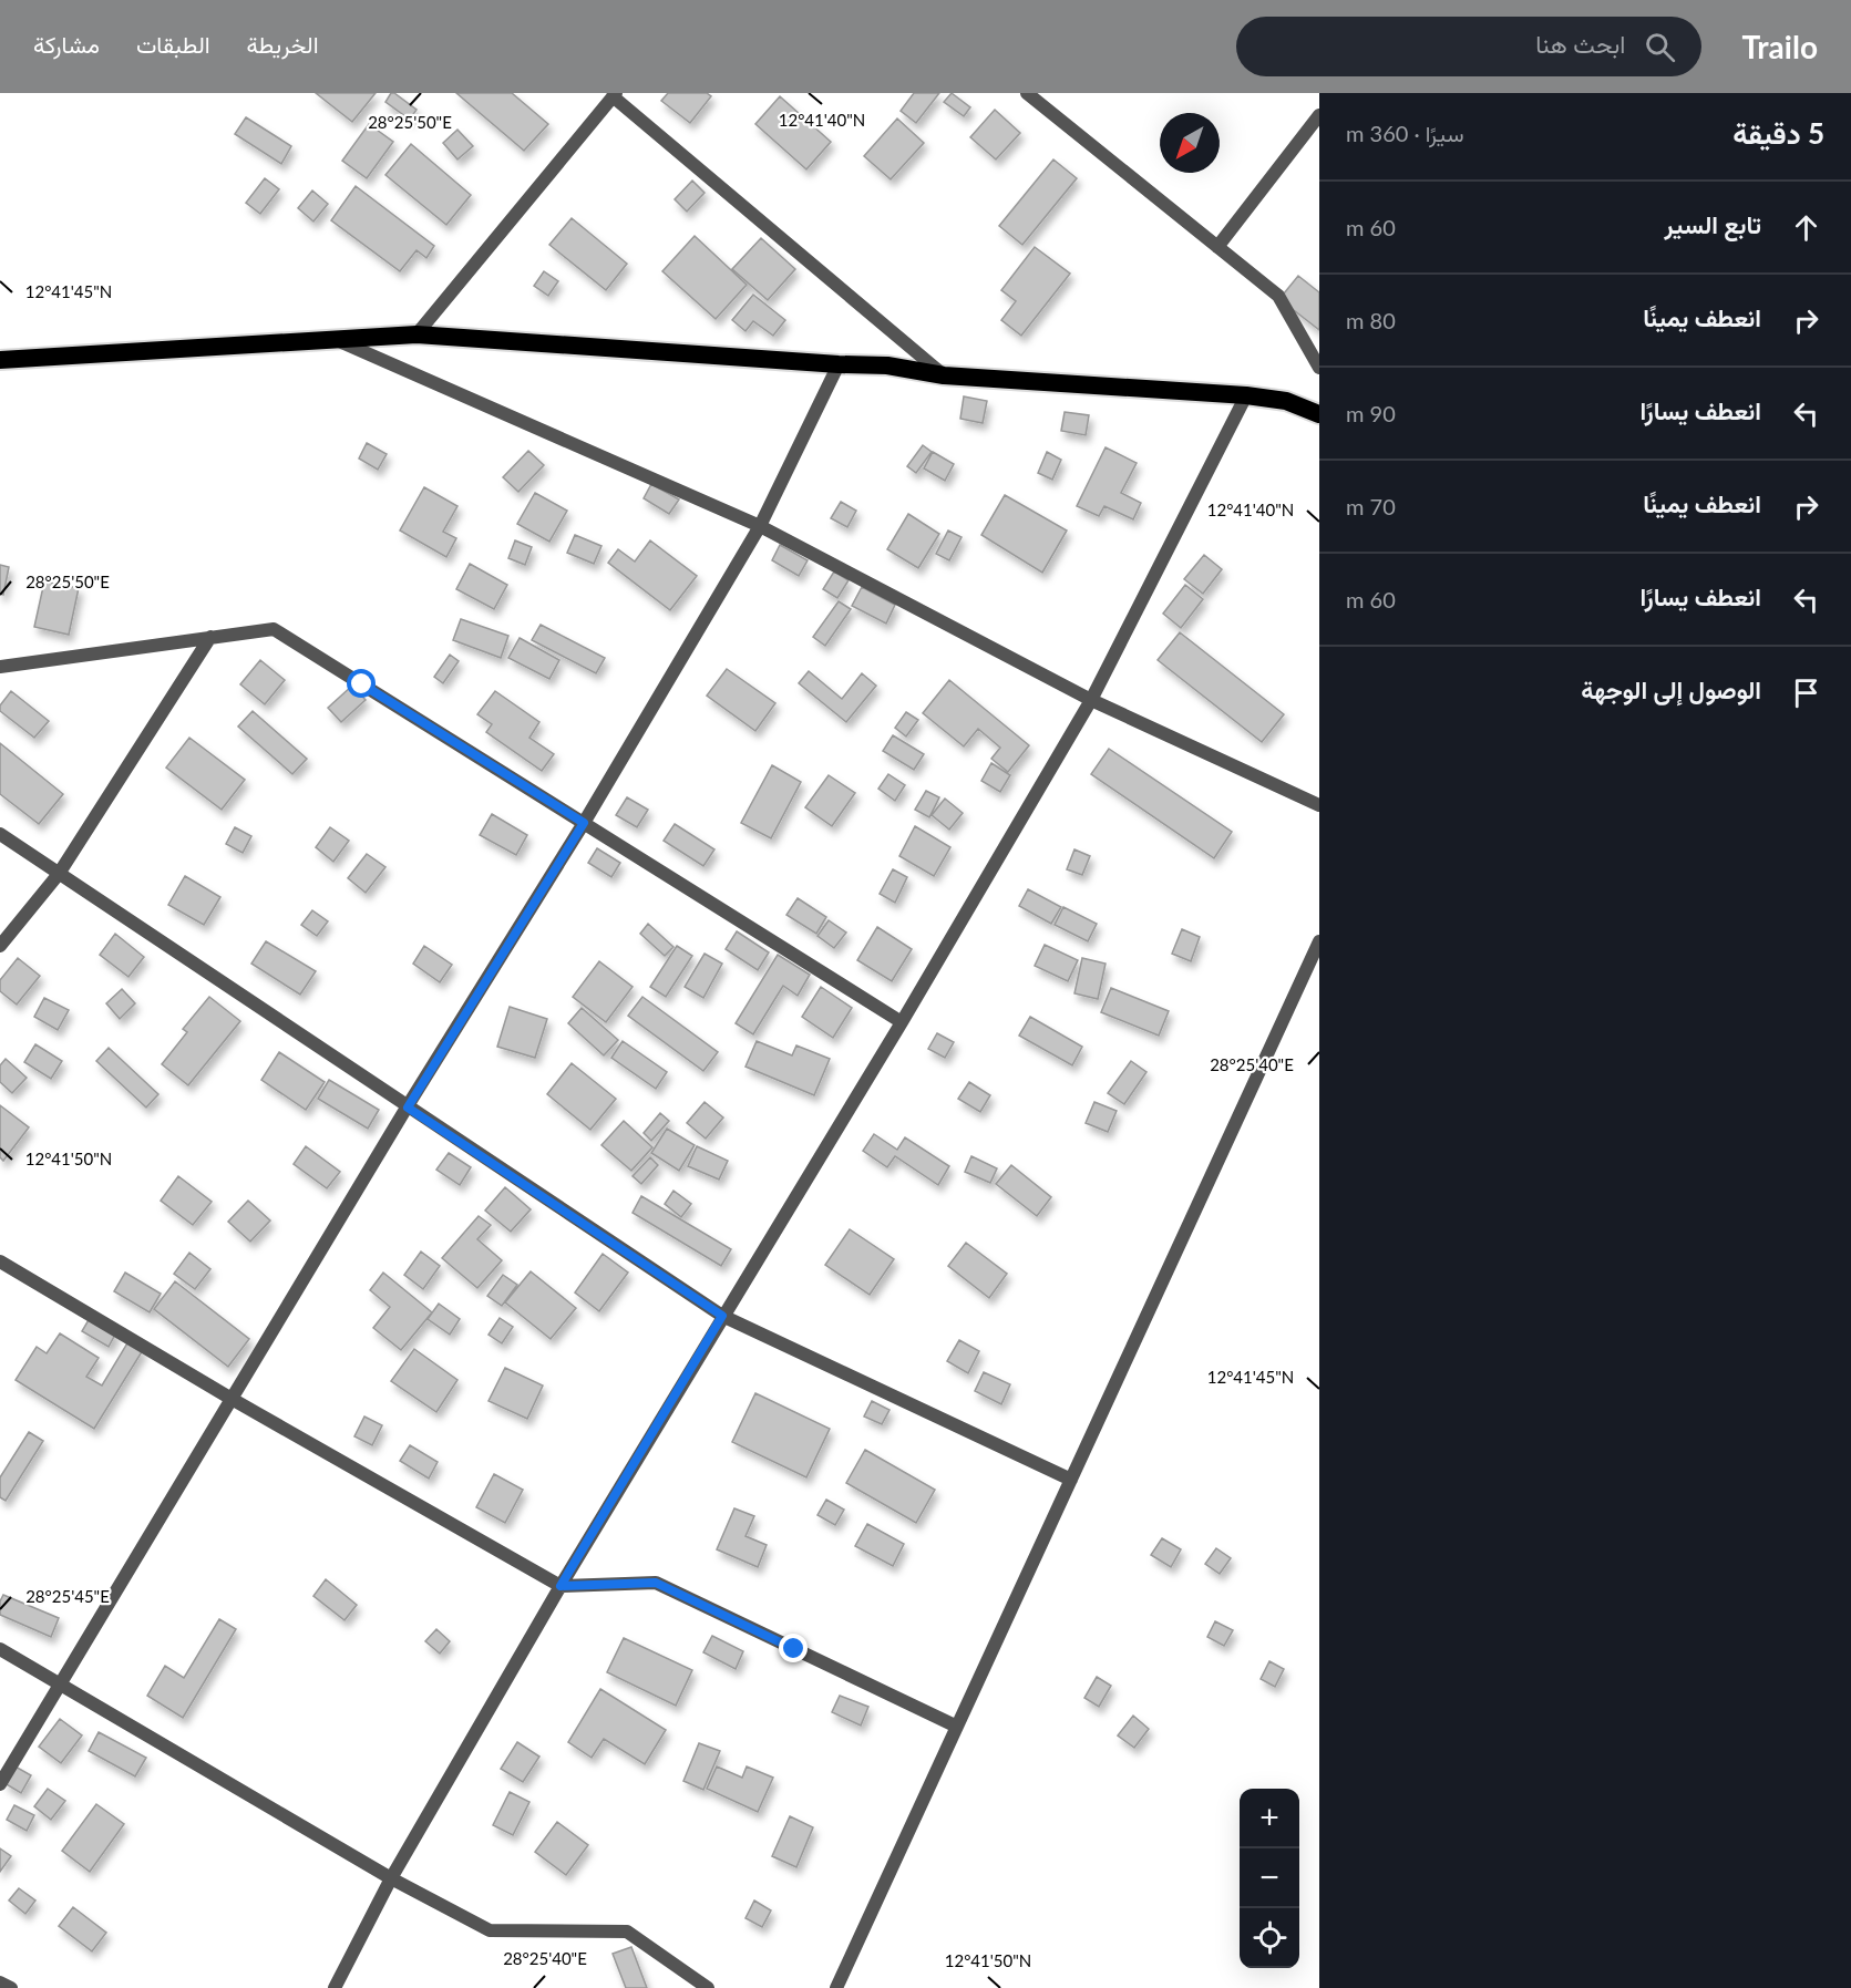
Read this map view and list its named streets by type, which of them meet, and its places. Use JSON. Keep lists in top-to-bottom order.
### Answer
{
  "north": "bottom left",
  "page": {
    "header": "Trailo",
    "search": "ابحث هنا",
    "nav": ["الخريطة", "الطبقات", "مشاركة"],
    "heading": ["5 دقيقة", "سيرًا · 360 m"],
    "list": [
      ["تابع السير", "60 m"],
      ["انعطف يمينًا", "80 m"],
      ["انعطف يسارًا", "90 m"],
      ["انعطف يمينًا", "70 m"],
      ["انعطف يسارًا", "60 m"],
      "الوصول إلى الوجهة"
    ],
    "map_buttons": ["+", "−"]
  },
  "coordinates": [
    "12°41'40\"N",
    "28°25'50\"E",
    "12°41'45\"N",
    "28°25'40\"E",
    "12°41'50\"N",
    "28°25'45\"E"
  ]
}
